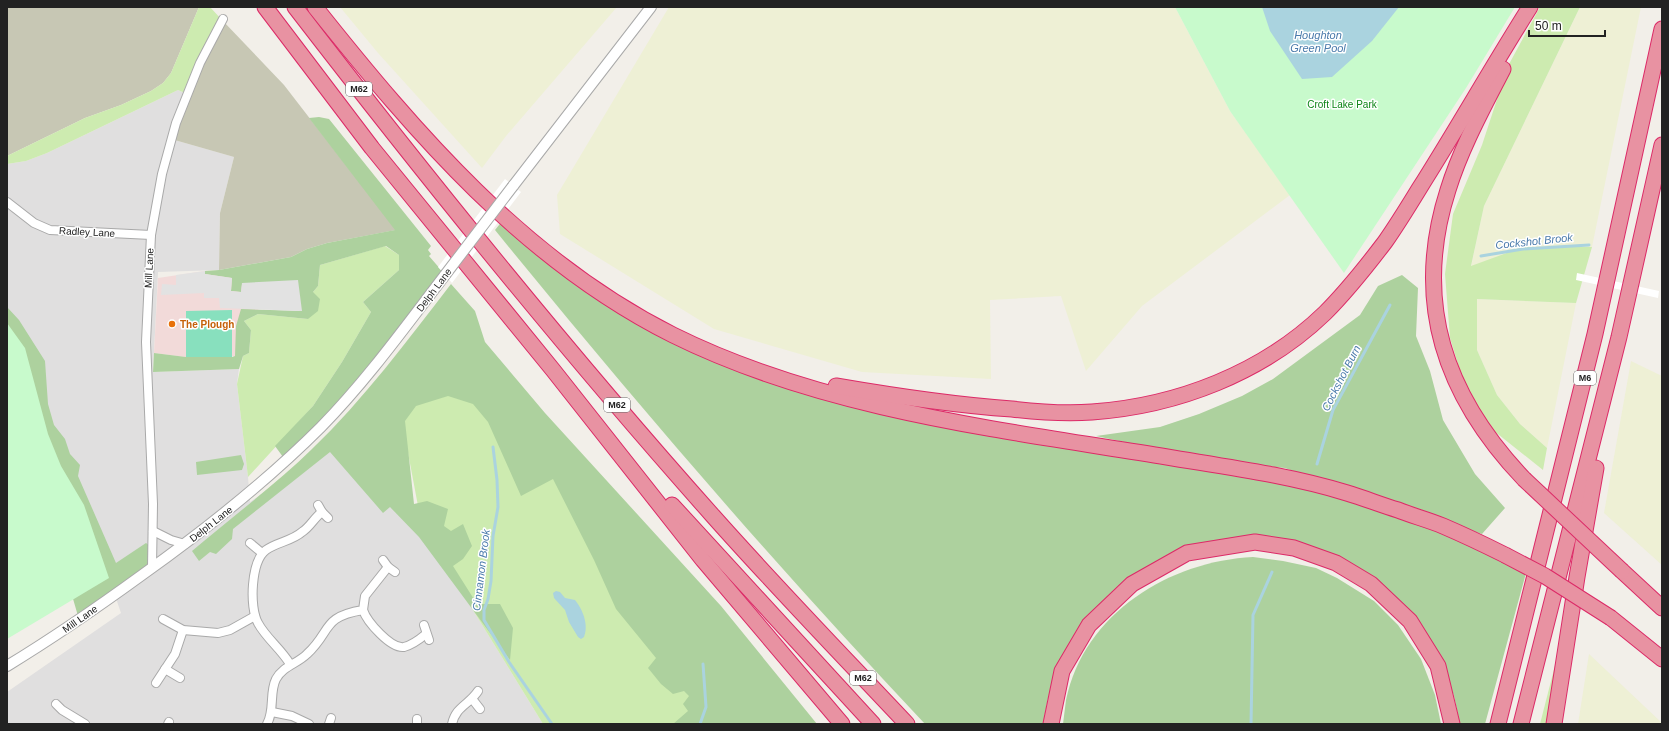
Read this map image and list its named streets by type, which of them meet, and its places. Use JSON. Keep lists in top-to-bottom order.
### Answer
{
  "streets": {
    "highway": ["M62", "M6"],
    "street": ["Radley Lane", "Mill Lane", "Delph Lane"]
  },
  "crossings": [
    ["Radley Lane", "Mill Lane"],
    ["Mill Lane", "Delph Lane"]
  ],
  "water": [
    "Houghton Green Pool",
    "Cockshot Brook",
    "Cockshot Burn",
    "Cinnamon Brook"
  ],
  "parks": ["Croft Lake Park"],
  "places": ["The Plough"],
  "scale_bar": "50 m"
}
